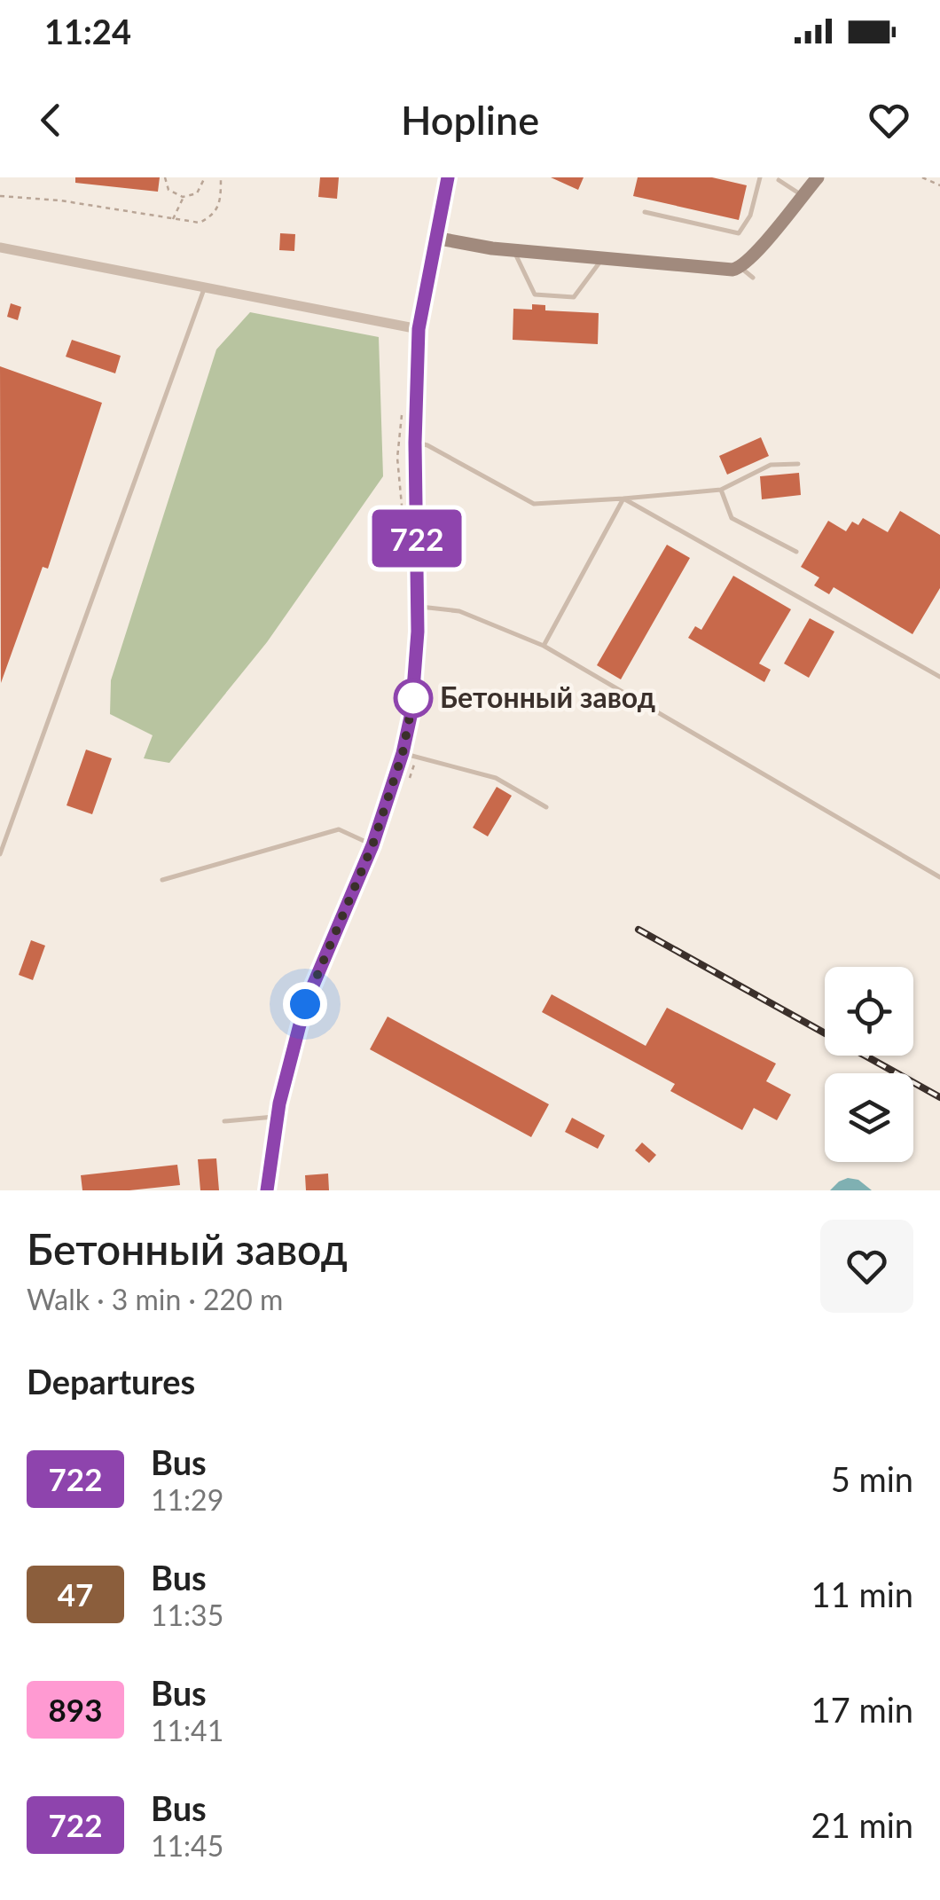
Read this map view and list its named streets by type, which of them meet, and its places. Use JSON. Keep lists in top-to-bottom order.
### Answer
{
  "places": ["Бетонный завод"],
  "lines": ["bus line 722"],
  "page": {
    "status": "11:24",
    "header": "Hopline",
    "on_map": "722",
    "heading": [
      ["Бетонный завод", "Walk · 3 min · 220 m"],
      "Departures"
    ],
    "list": [
      {
        "mark": "722",
        "name": "Bus",
        "note": "11:29",
        "value": "5 min"
      },
      {
        "mark": "47",
        "name": "Bus",
        "note": "11:35",
        "value": "11 min"
      },
      {
        "mark": "893",
        "name": "Bus",
        "note": "11:41",
        "value": "17 min"
      },
      {
        "mark": "722",
        "name": "Bus",
        "note": "11:45",
        "value": "21 min"
      }
    ]
  }
}
